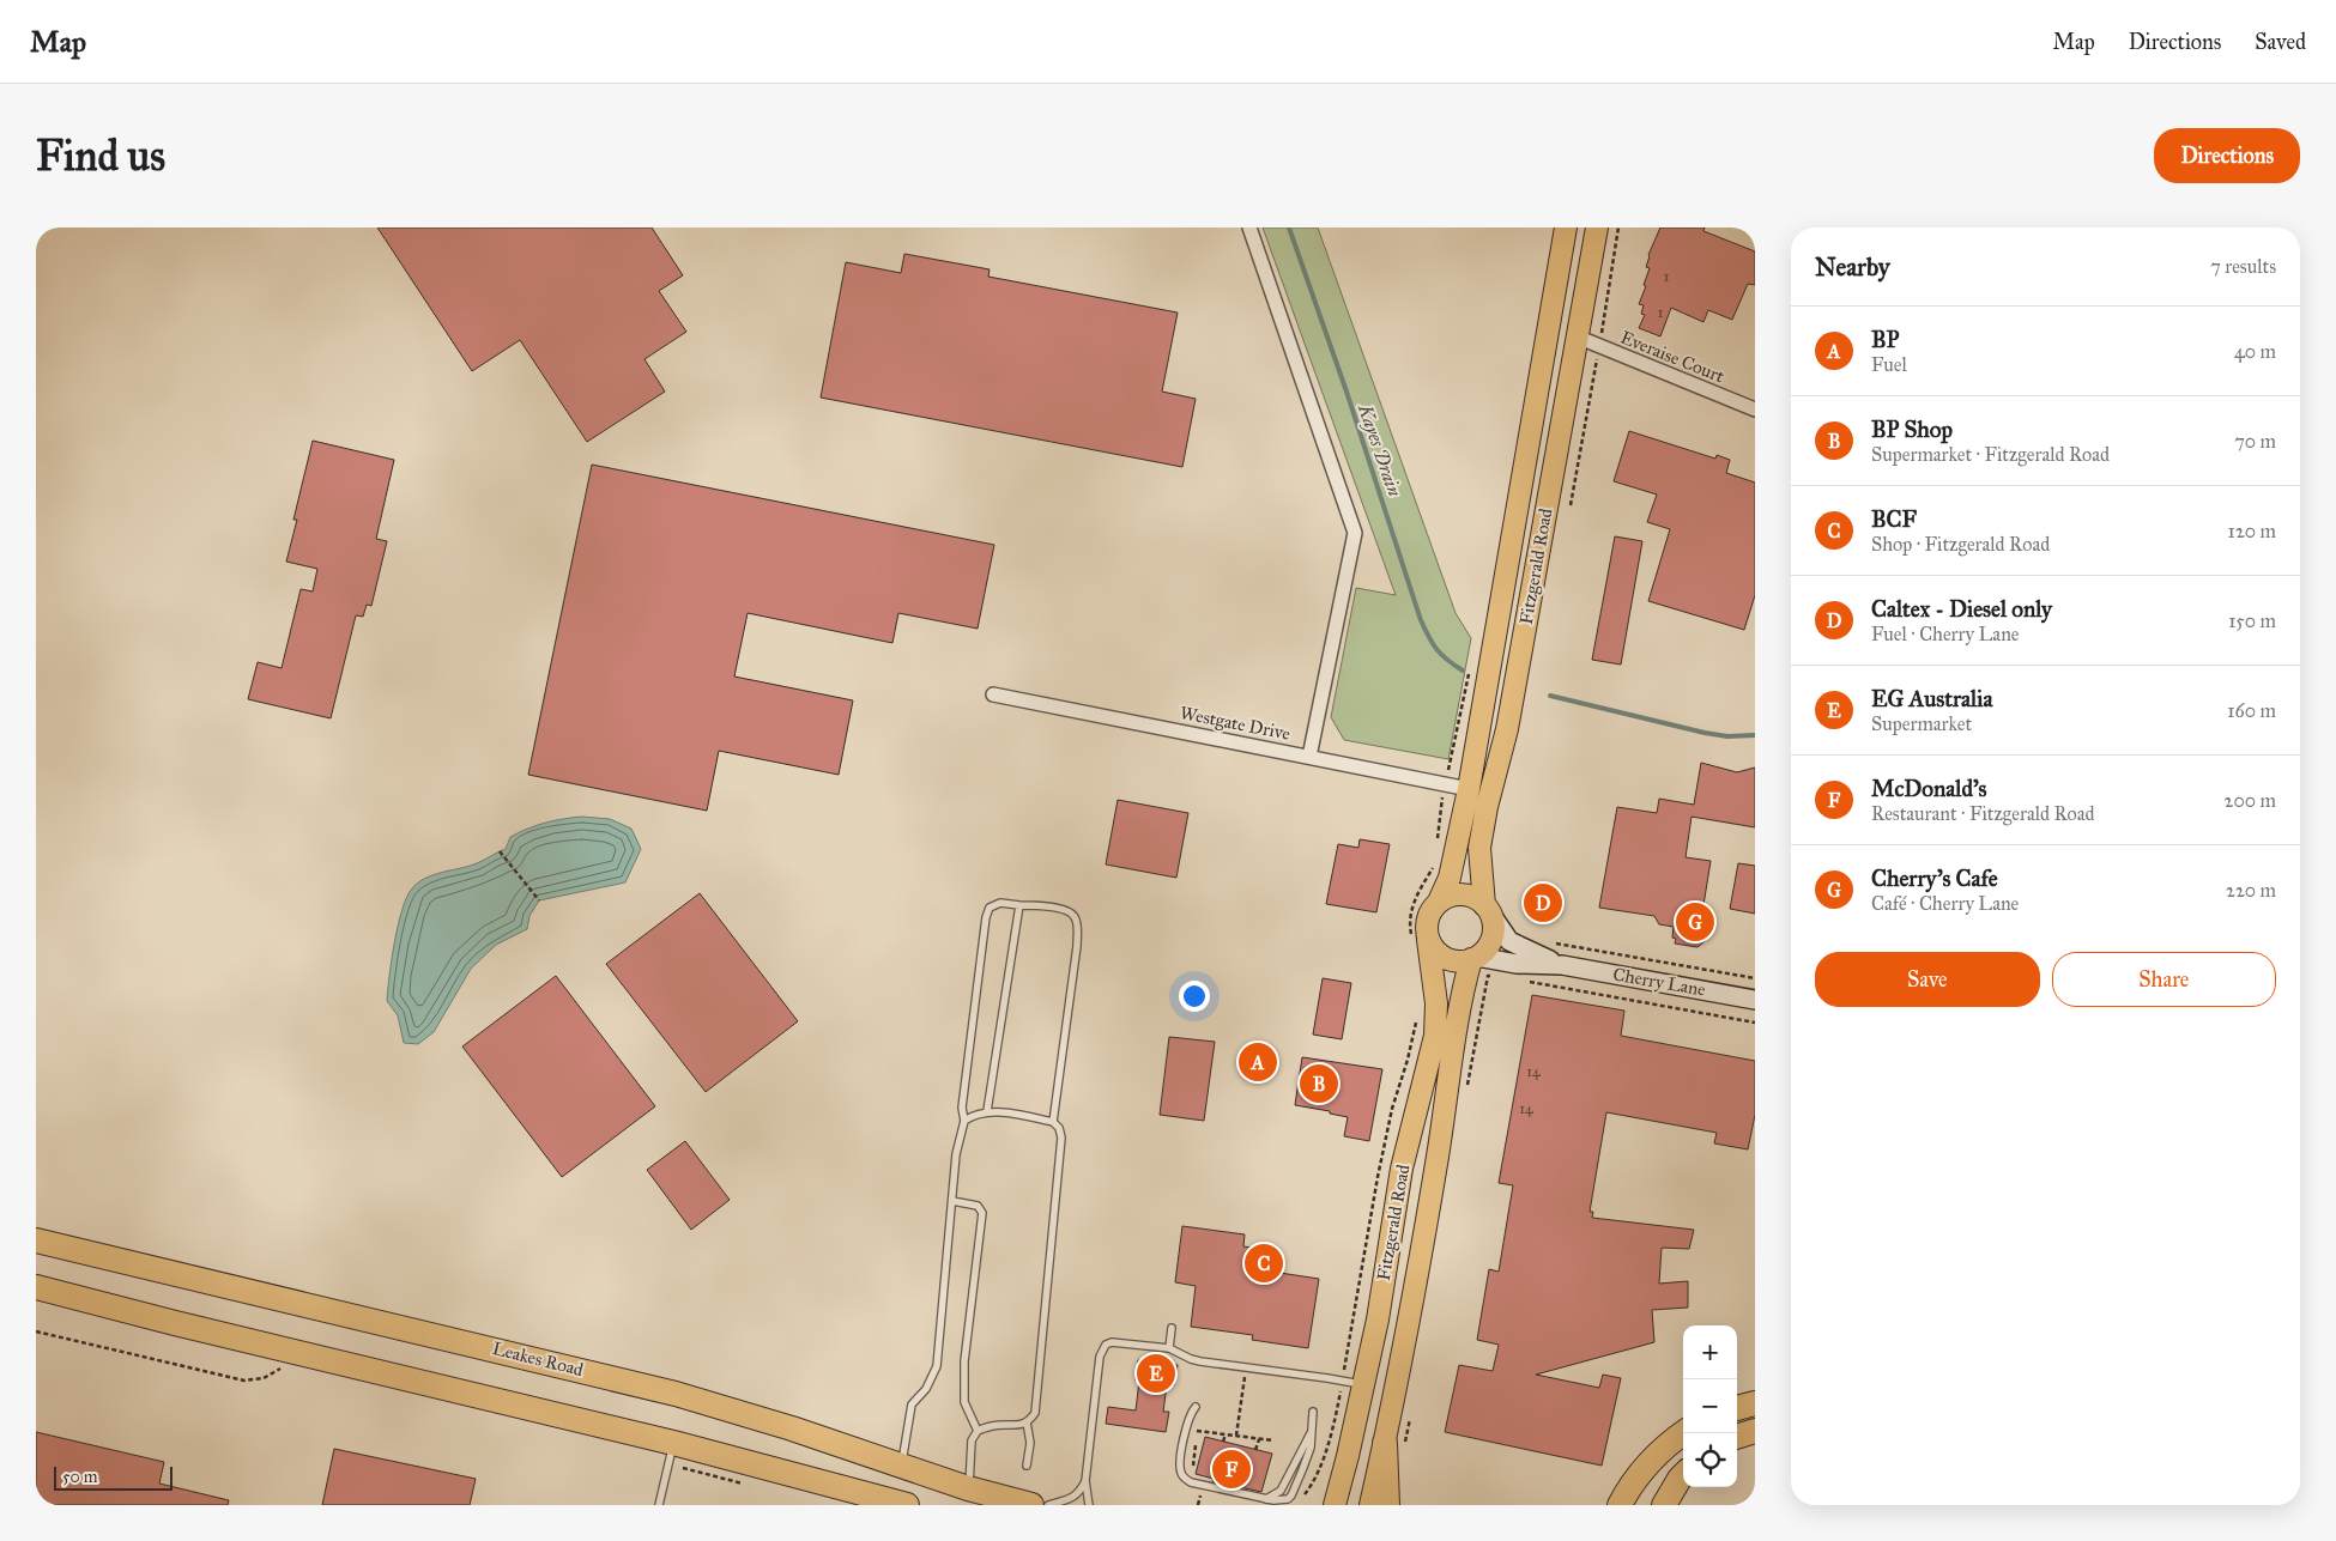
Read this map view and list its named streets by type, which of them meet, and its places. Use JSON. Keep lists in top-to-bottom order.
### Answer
{
  "streets": {
    "highway": ["Leakes Road"],
    "main road": ["Fitzgerald Road"],
    "street": ["Everaise Court", "Westgate Drive", "Cherry Lane"]
  },
  "crossings": [
    ["Everaise Court", "Fitzgerald Road"],
    ["Fitzgerald Road", "Westgate Drive"],
    ["Fitzgerald Road", "Cherry Lane"]
  ],
  "water": ["Kayes Drain"],
  "house_numbers": [
    "1",
    "1",
    "14",
    "14"
  ],
  "scale_bar": "50 m",
  "page": {
    "header": "Map",
    "nav": ["Map", "Directions", "Saved"],
    "buttons": [
      "Directions",
      ["Save", "Share"]
    ],
    "title": "Find us",
    "heading": ["Nearby", "7 results"],
    "list": [
      {
        "mark": "A",
        "name": "BP",
        "note": "Fuel",
        "value": "40 m"
      },
      {
        "mark": "B",
        "name": "BP Shop",
        "note": "Supermarket · Fitzgerald Road",
        "value": "70 m"
      },
      {
        "mark": "C",
        "name": "BCF",
        "note": "Shop · Fitzgerald Road",
        "value": "120 m"
      },
      {
        "mark": "D",
        "name": "Caltex - Diesel only",
        "note": "Fuel · Cherry Lane",
        "value": "150 m"
      },
      {
        "mark": "E",
        "name": "EG Australia",
        "note": "Supermarket",
        "value": "160 m"
      },
      {
        "mark": "F",
        "name": "McDonald's",
        "note": "Restaurant · Fitzgerald Road",
        "value": "200 m"
      },
      {
        "mark": "G",
        "name": "Cherry's Cafe",
        "note": "Café · Cherry Lane",
        "value": "220 m"
      }
    ],
    "pins": [
      "D",
      "G",
      "A",
      "B",
      "C",
      "E",
      "F"
    ],
    "map_buttons": ["+", "−"],
    "scale": "50 m"
  }
}
